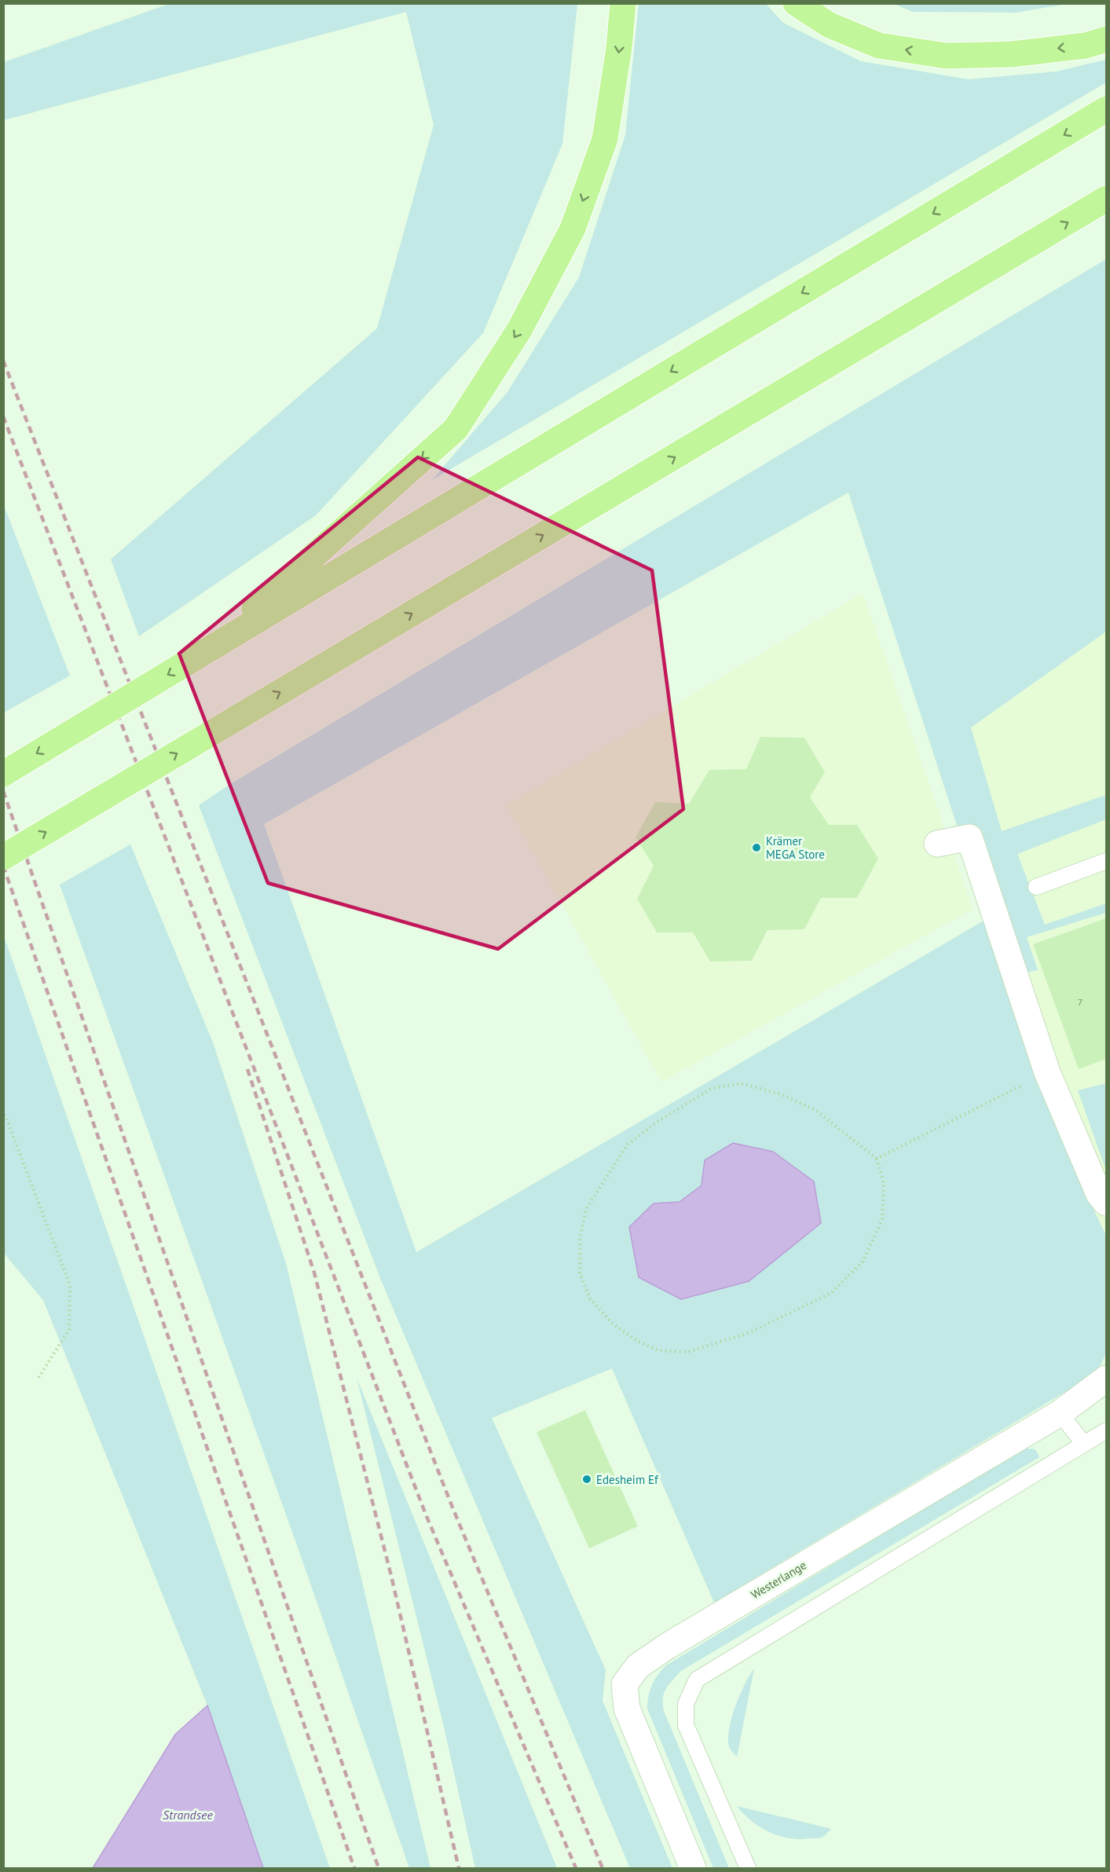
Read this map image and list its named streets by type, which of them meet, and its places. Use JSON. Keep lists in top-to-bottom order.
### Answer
{
  "streets": {
    "street": ["Westerlange"]
  },
  "water": ["Strandsee"],
  "places": ["Krämer MEGA Store", "Edesheim Ef"],
  "house_numbers": ["7"]
}
